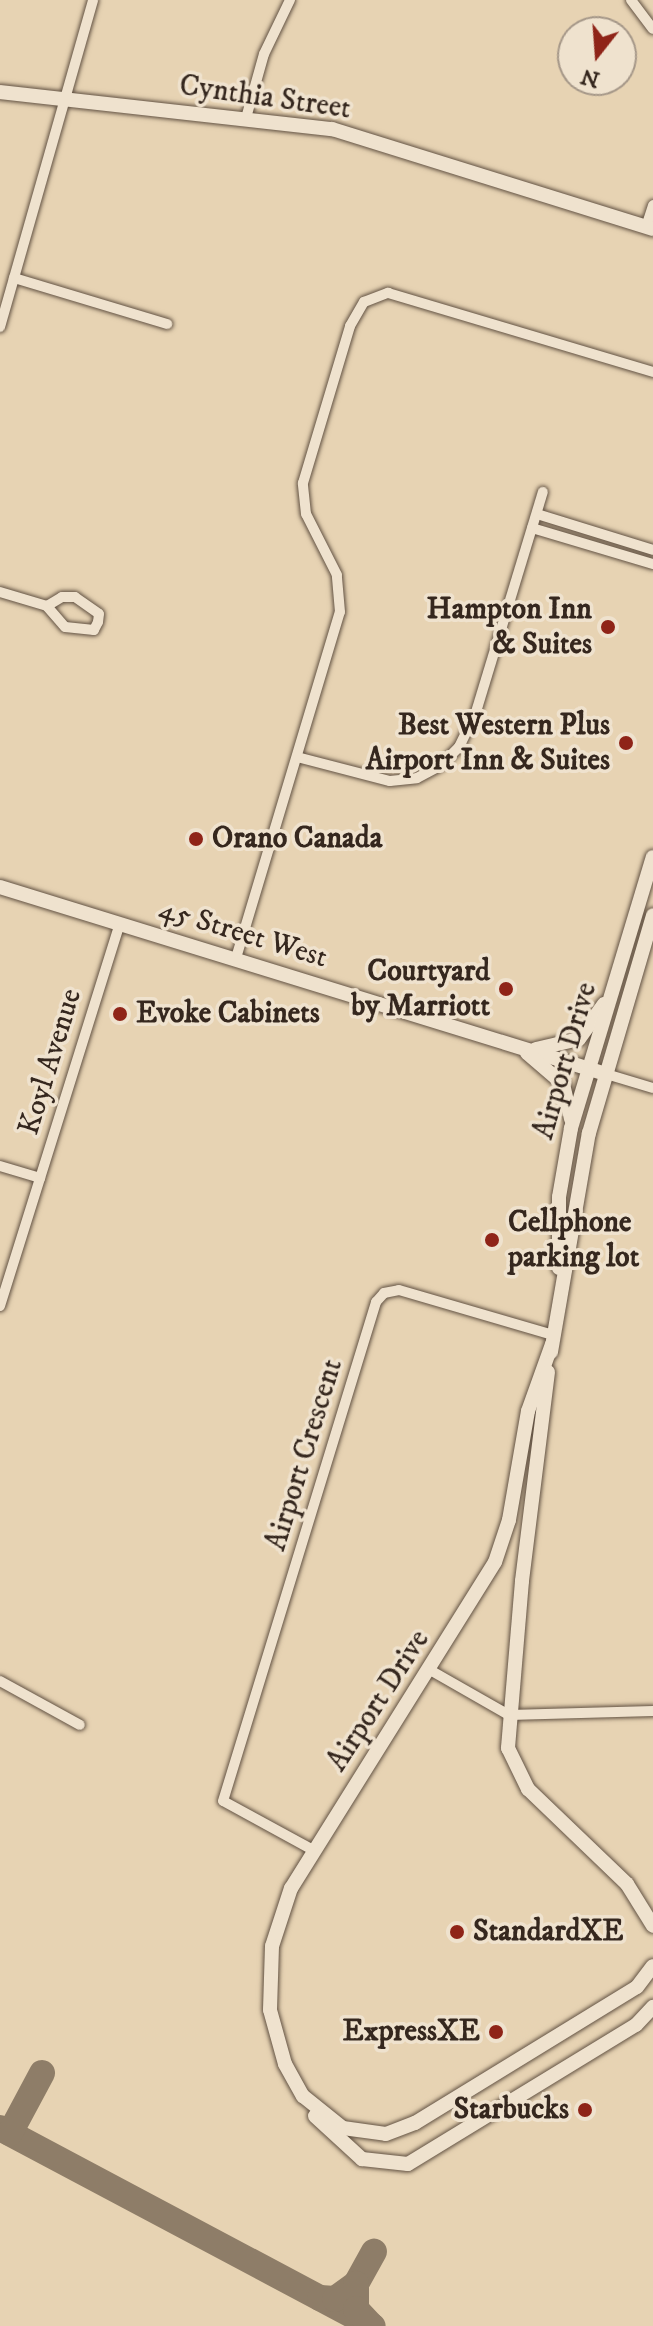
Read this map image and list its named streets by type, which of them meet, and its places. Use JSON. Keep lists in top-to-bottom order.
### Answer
{
  "streets": {
    "main road": ["Cynthia Street", "45 Street West", "Airport Drive"],
    "street": ["Koyl Avenue", "Airport Crescent"]
  },
  "crossings": [
    ["45 Street West", "Airport Drive"],
    ["45 Street West", "Koyl Avenue"],
    ["Airport Drive", "Airport Crescent"]
  ],
  "places": [
    "Hampton Inn & Suites",
    "Best Western Plus Airport Inn & Suites",
    "Orano Canada",
    "Courtyard by Marriott",
    "Evoke Cabinets",
    "Cellphone parking lot",
    "StandardXE",
    "ExpressXE",
    "Starbucks"
  ],
  "north": "bottom"
}
